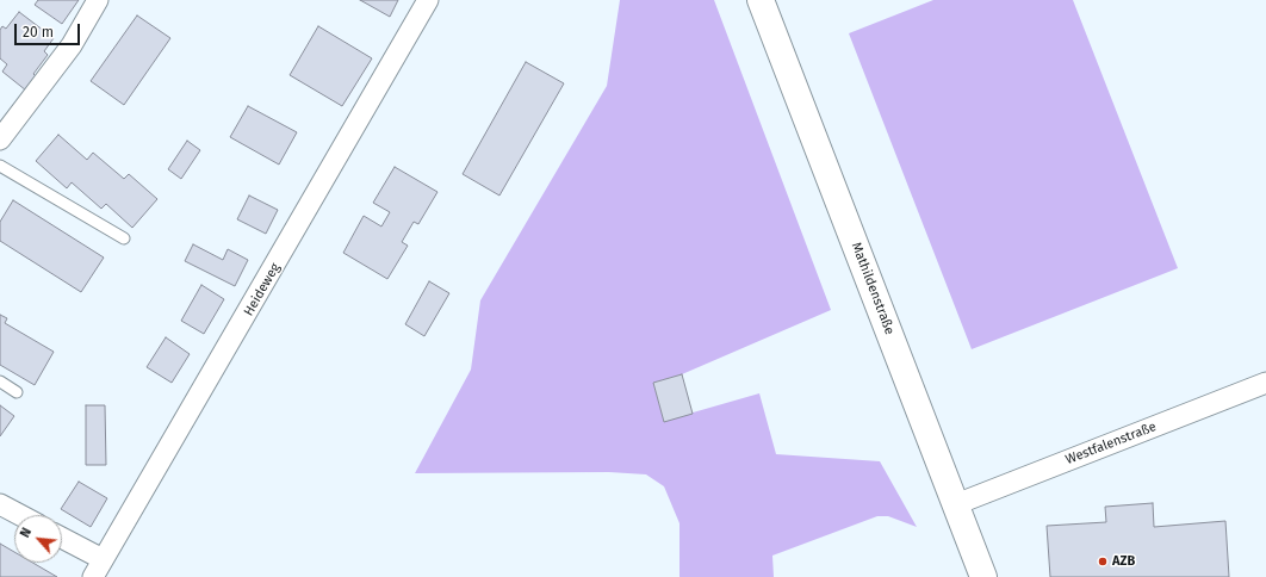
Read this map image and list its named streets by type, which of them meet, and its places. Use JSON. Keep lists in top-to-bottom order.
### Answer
{
  "streets": {
    "street": ["Mathildenstraße", "Heideweg", "Westfalenstraße"]
  },
  "crossings": [
    ["Mathildenstraße", "Westfalenstraße"]
  ],
  "places": ["AZB"],
  "scale_bar": "20 m",
  "north": "top left"
}
